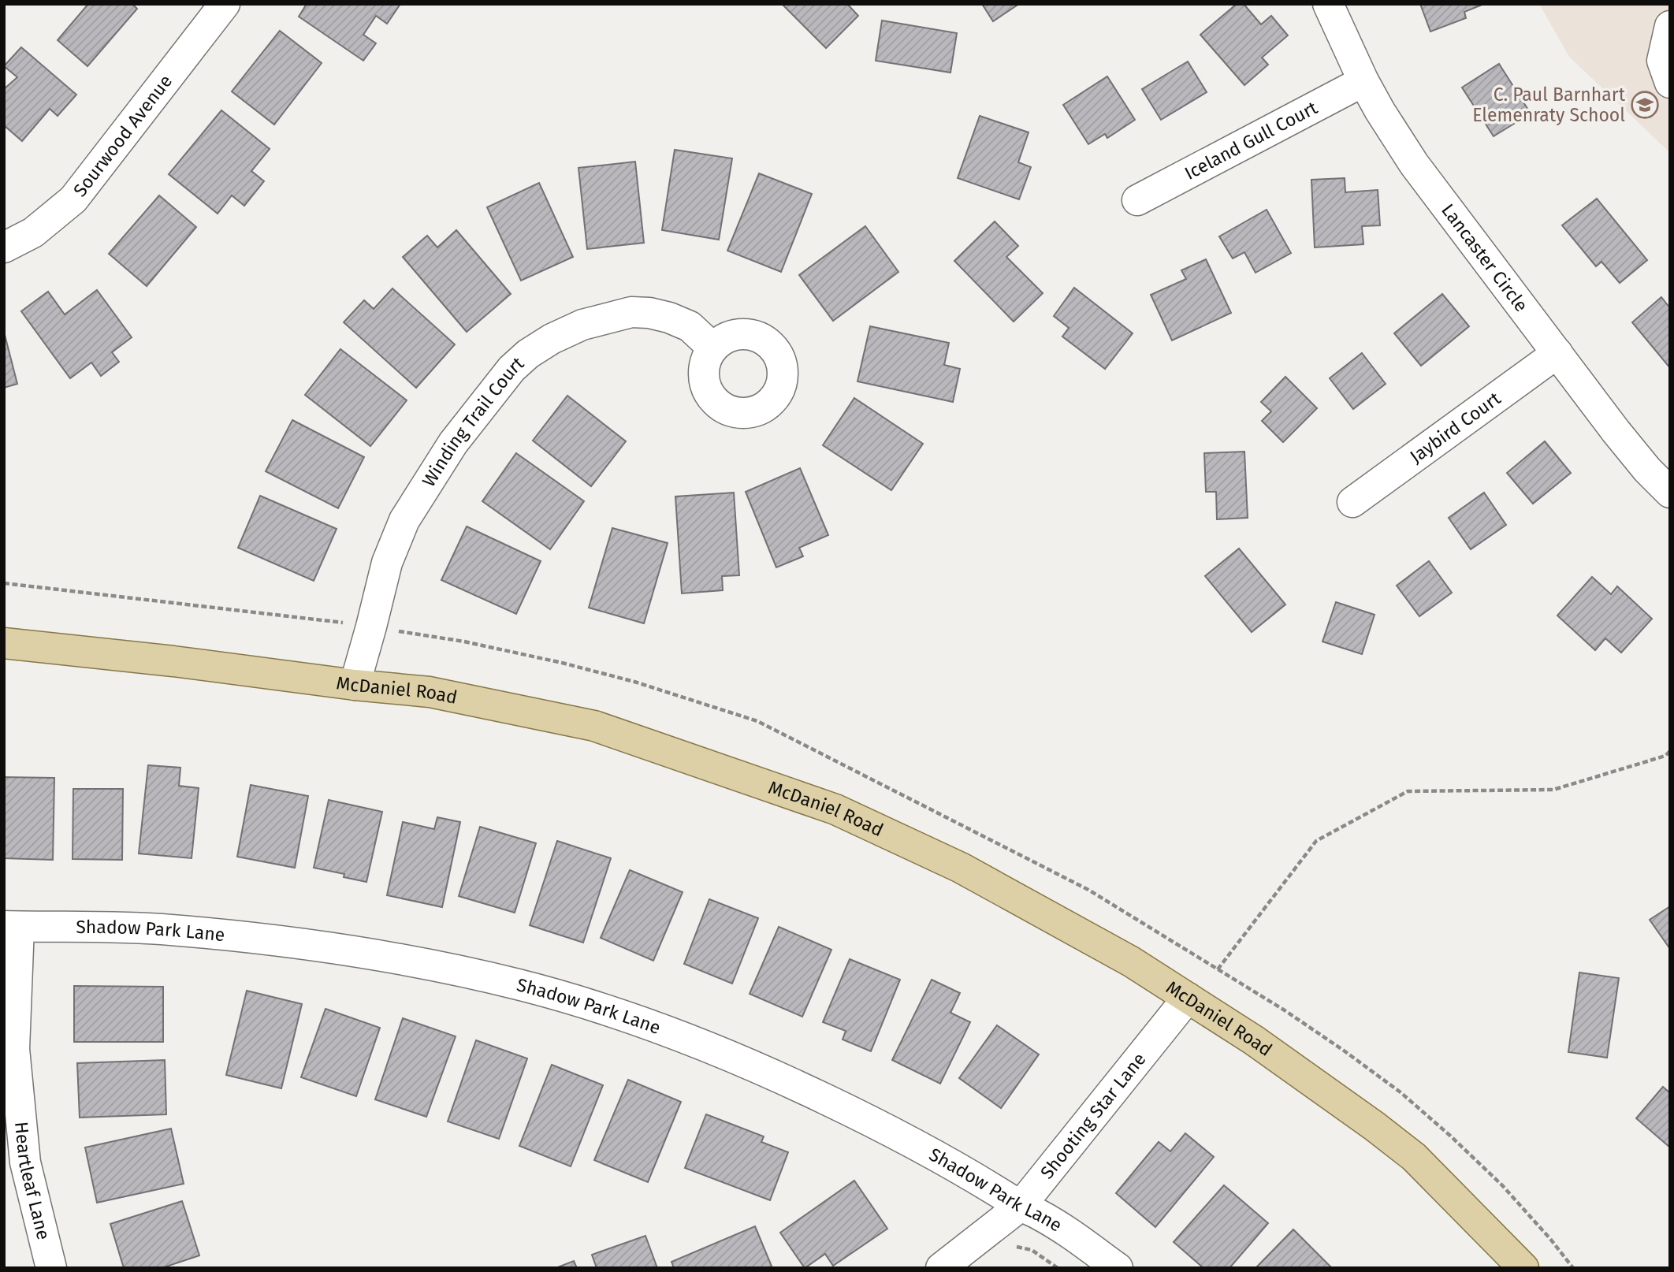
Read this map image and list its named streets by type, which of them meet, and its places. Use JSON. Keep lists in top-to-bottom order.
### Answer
{
  "streets": {
    "main road": ["McDaniel Road"],
    "street": [
      "Sourwood Avenue",
      "Iceland Gull Court",
      "Lancaster Circle",
      "Winding Trail Court",
      "Jaybird Court",
      "Shadow Park Lane",
      "Shooting Star Lane",
      "Heartleaf Lane"
    ]
  },
  "crossings": [
    ["Iceland Gull Court", "Lancaster Circle"],
    ["Lancaster Circle", "Jaybird Court"],
    ["Winding Trail Court", "McDaniel Road"],
    ["McDaniel Road", "Shooting Star Lane"],
    ["Shadow Park Lane", "Shooting Star Lane"],
    ["Shadow Park Lane", "Heartleaf Lane"]
  ],
  "places": {
    "school or university": ["C. Paul Barnhart Elemenraty School"]
  }
}
